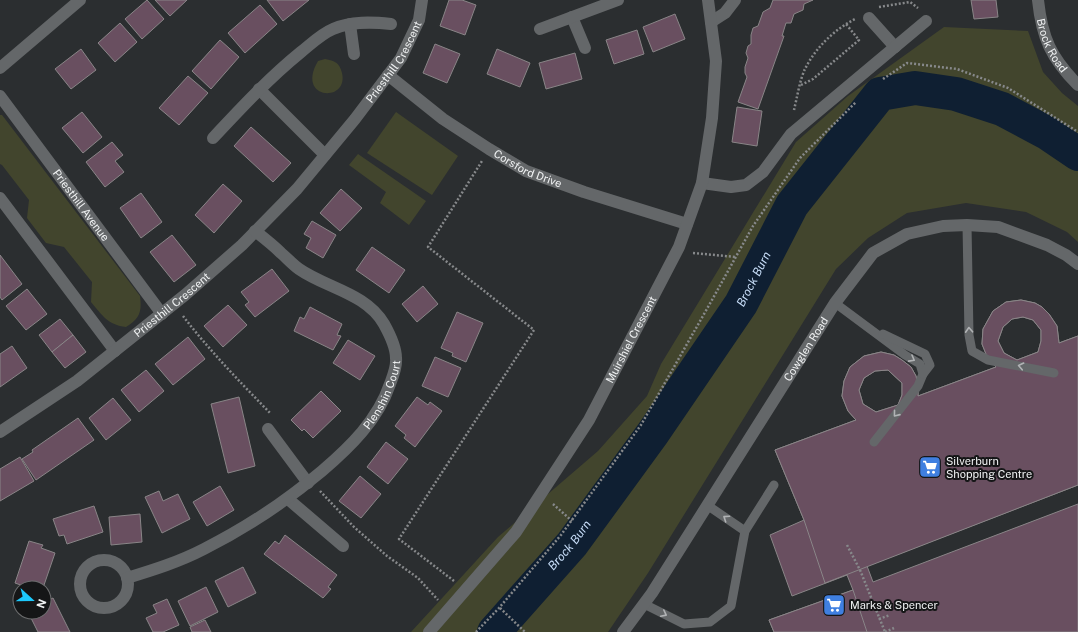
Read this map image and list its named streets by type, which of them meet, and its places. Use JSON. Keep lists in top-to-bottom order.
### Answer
{
  "streets": {
    "street": [
      "Brock Road",
      "Priesthill Crescent",
      "Corsford Drive",
      "Priesthill Avenue",
      "Muirshiel Crescent",
      "Cowglen Road",
      "Plenshin Court"
    ]
  },
  "crossings": [
    ["Priesthill Crescent", "Corsford Drive"],
    ["Priesthill Crescent", "Priesthill Avenue"],
    ["Priesthill Crescent", "Plenshin Court"],
    ["Corsford Drive", "Muirshiel Crescent"]
  ],
  "water": ["Brock Burn"],
  "places": {
    "supermarket": ["Silverburn Shopping Centre", "Marks & Spencer"]
  },
  "north": "right"
}
